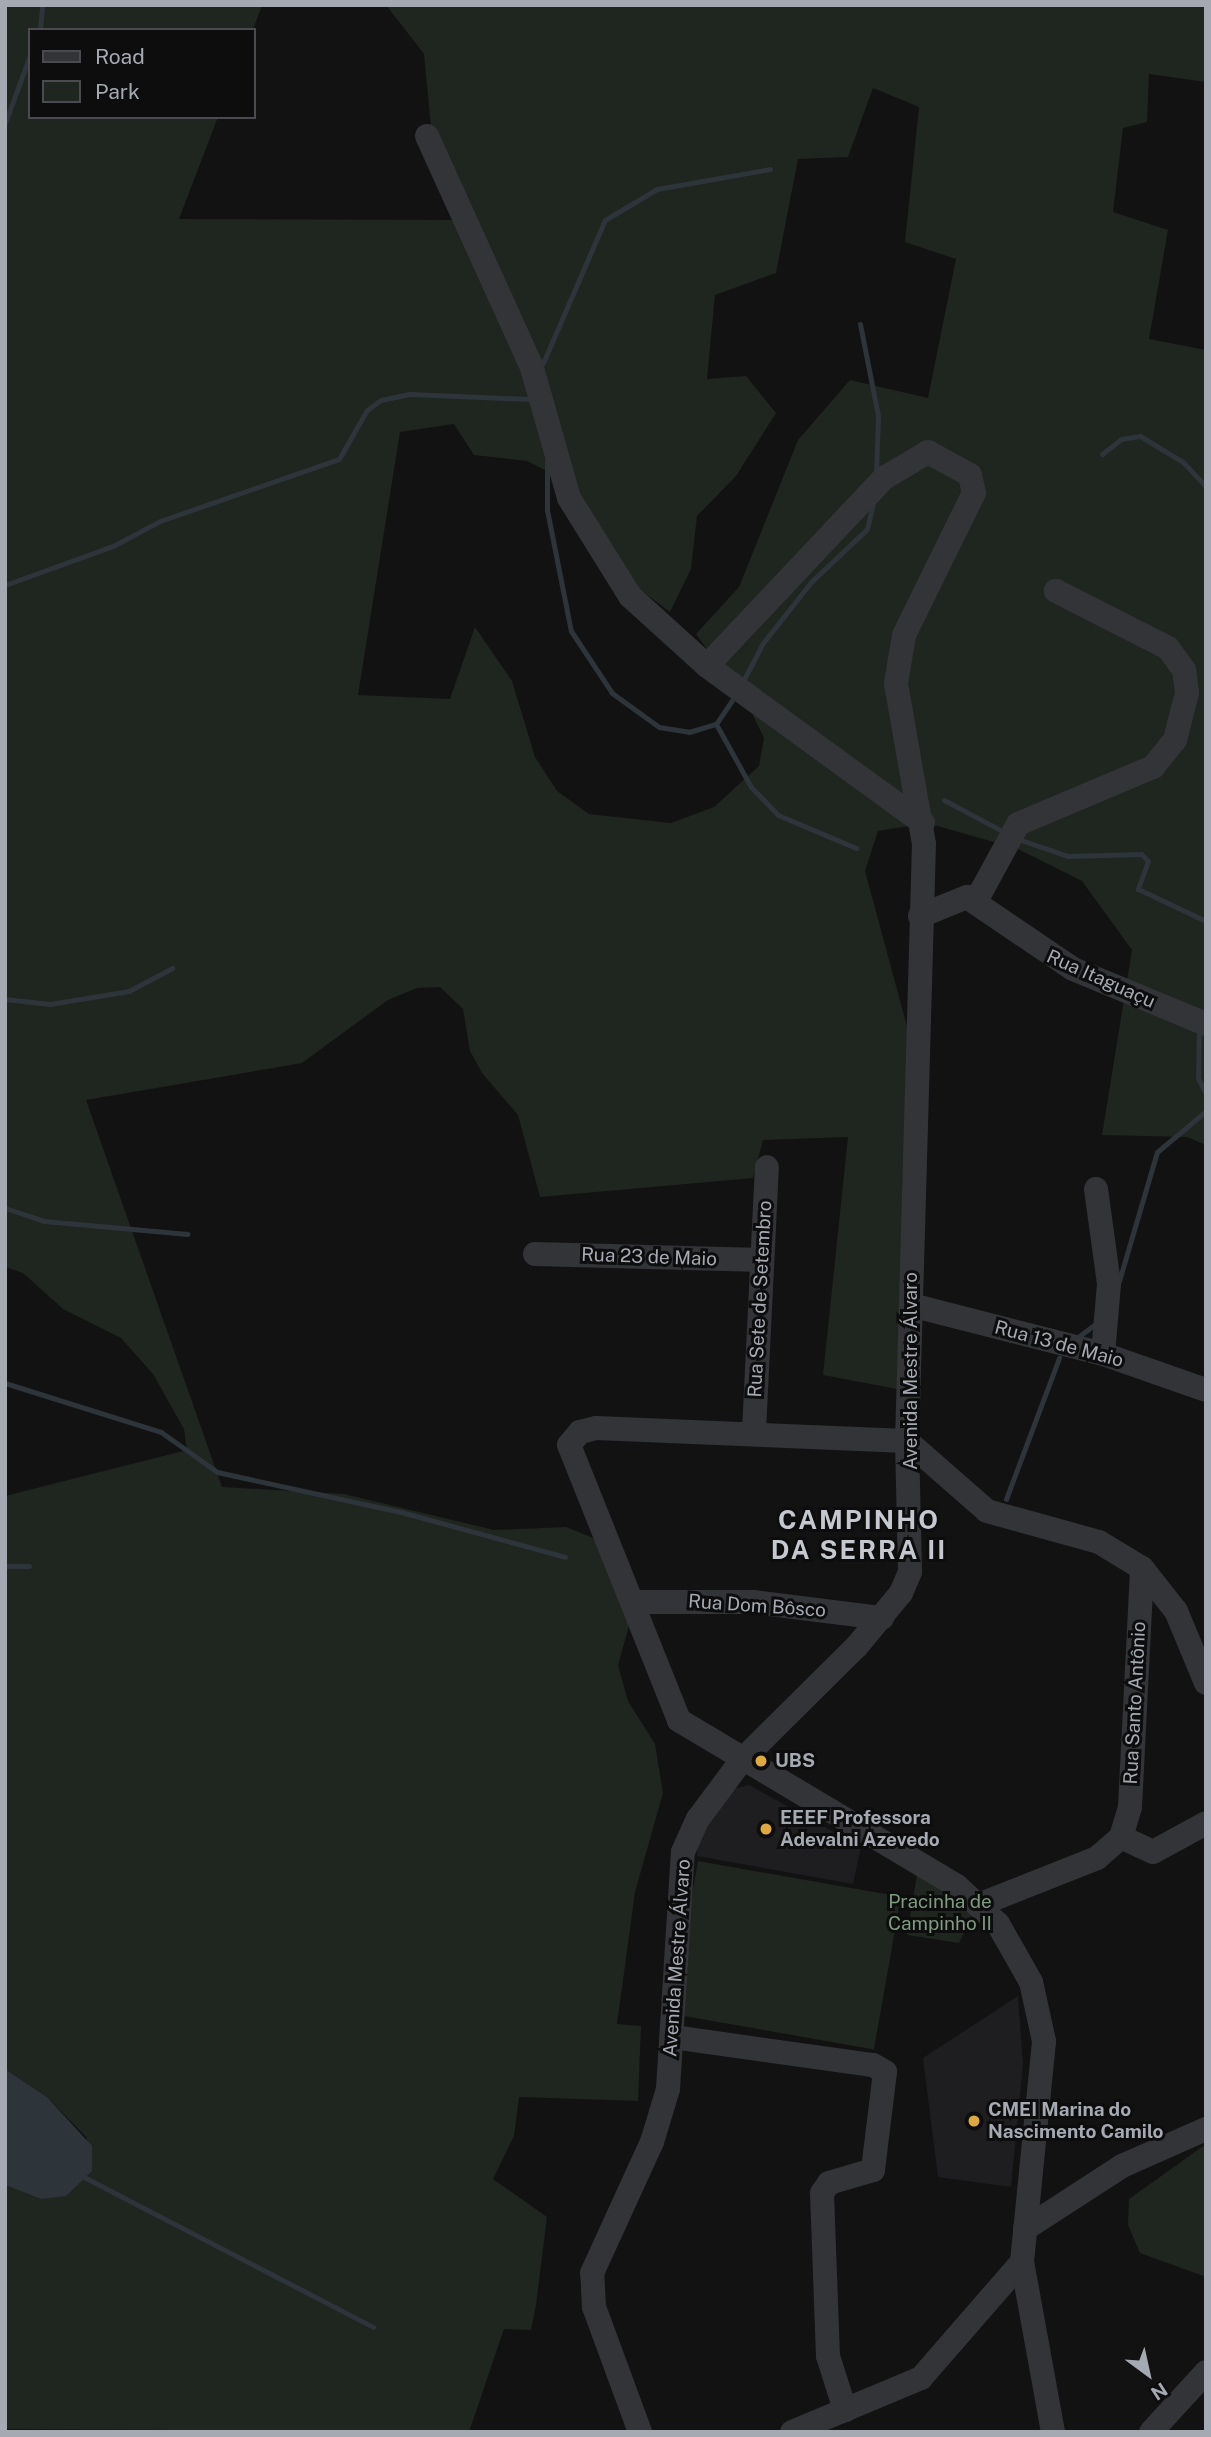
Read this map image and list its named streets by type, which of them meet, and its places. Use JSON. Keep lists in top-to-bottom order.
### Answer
{
  "streets": {
    "street": [
      "Rua Itaguaçu",
      "Rua 23 de Maio",
      "Rua Sete de Setembro",
      "Rua 13 de Maio",
      "Avenida Mestre Álvaro",
      "Rua Dom Bôsco",
      "Rua Santo Antônio"
    ]
  },
  "crossings": [
    ["Rua 23 de Maio", "Rua Sete de Setembro"],
    ["Rua 13 de Maio", "Avenida Mestre Álvaro"],
    ["Avenida Mestre Álvaro", "Rua Dom Bôsco"]
  ],
  "districts": ["CAMPINHO DA SERRA II"],
  "parks": ["Pracinha de Campinho II"],
  "places": ["UBS", "EEEF Professora Adevalni Azevedo", "CMEI Marina do Nascimento Camilo"],
  "legend": ["Road", "Park"],
  "north": "bottom right"
}
